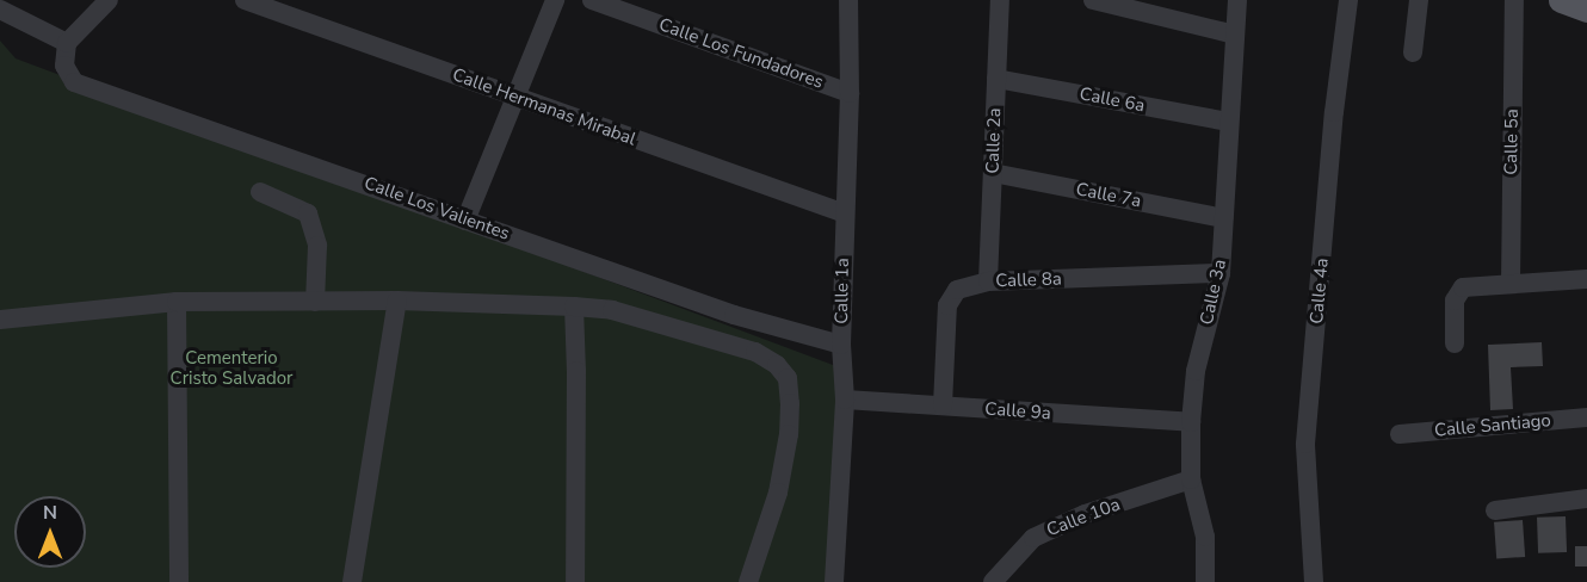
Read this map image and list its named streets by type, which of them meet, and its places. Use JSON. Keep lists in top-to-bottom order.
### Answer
{
  "streets": {
    "street": [
      "Calle Los Fundadores",
      "Calle 6a",
      "Calle Hermanas Mirabal",
      "Calle 2a",
      "Calle 5a",
      "Calle 7a",
      "Calle Los Valientes",
      "Calle 8a",
      "Calle 1a",
      "Calle 4a",
      "Calle 3a",
      "Calle 9a",
      "Calle Santiago",
      "Calle 10a"
    ]
  },
  "crossings": [
    ["Calle Los Fundadores", "Calle 1a"],
    ["Calle 6a", "Calle 2a"],
    ["Calle 6a", "Calle 3a"],
    ["Calle Hermanas Mirabal", "Calle 1a"],
    ["Calle 2a", "Calle 7a"],
    ["Calle 2a", "Calle 8a"],
    ["Calle 7a", "Calle 3a"],
    ["Calle Los Valientes", "Calle 1a"],
    ["Calle 8a", "Calle 3a"],
    ["Calle 8a", "Calle 9a"],
    ["Calle 1a", "Calle 9a"],
    ["Calle 3a", "Calle 9a"],
    ["Calle 3a", "Calle 10a"]
  ],
  "parks": ["Cementerio Cristo Salvador"],
  "north": "top"
}
